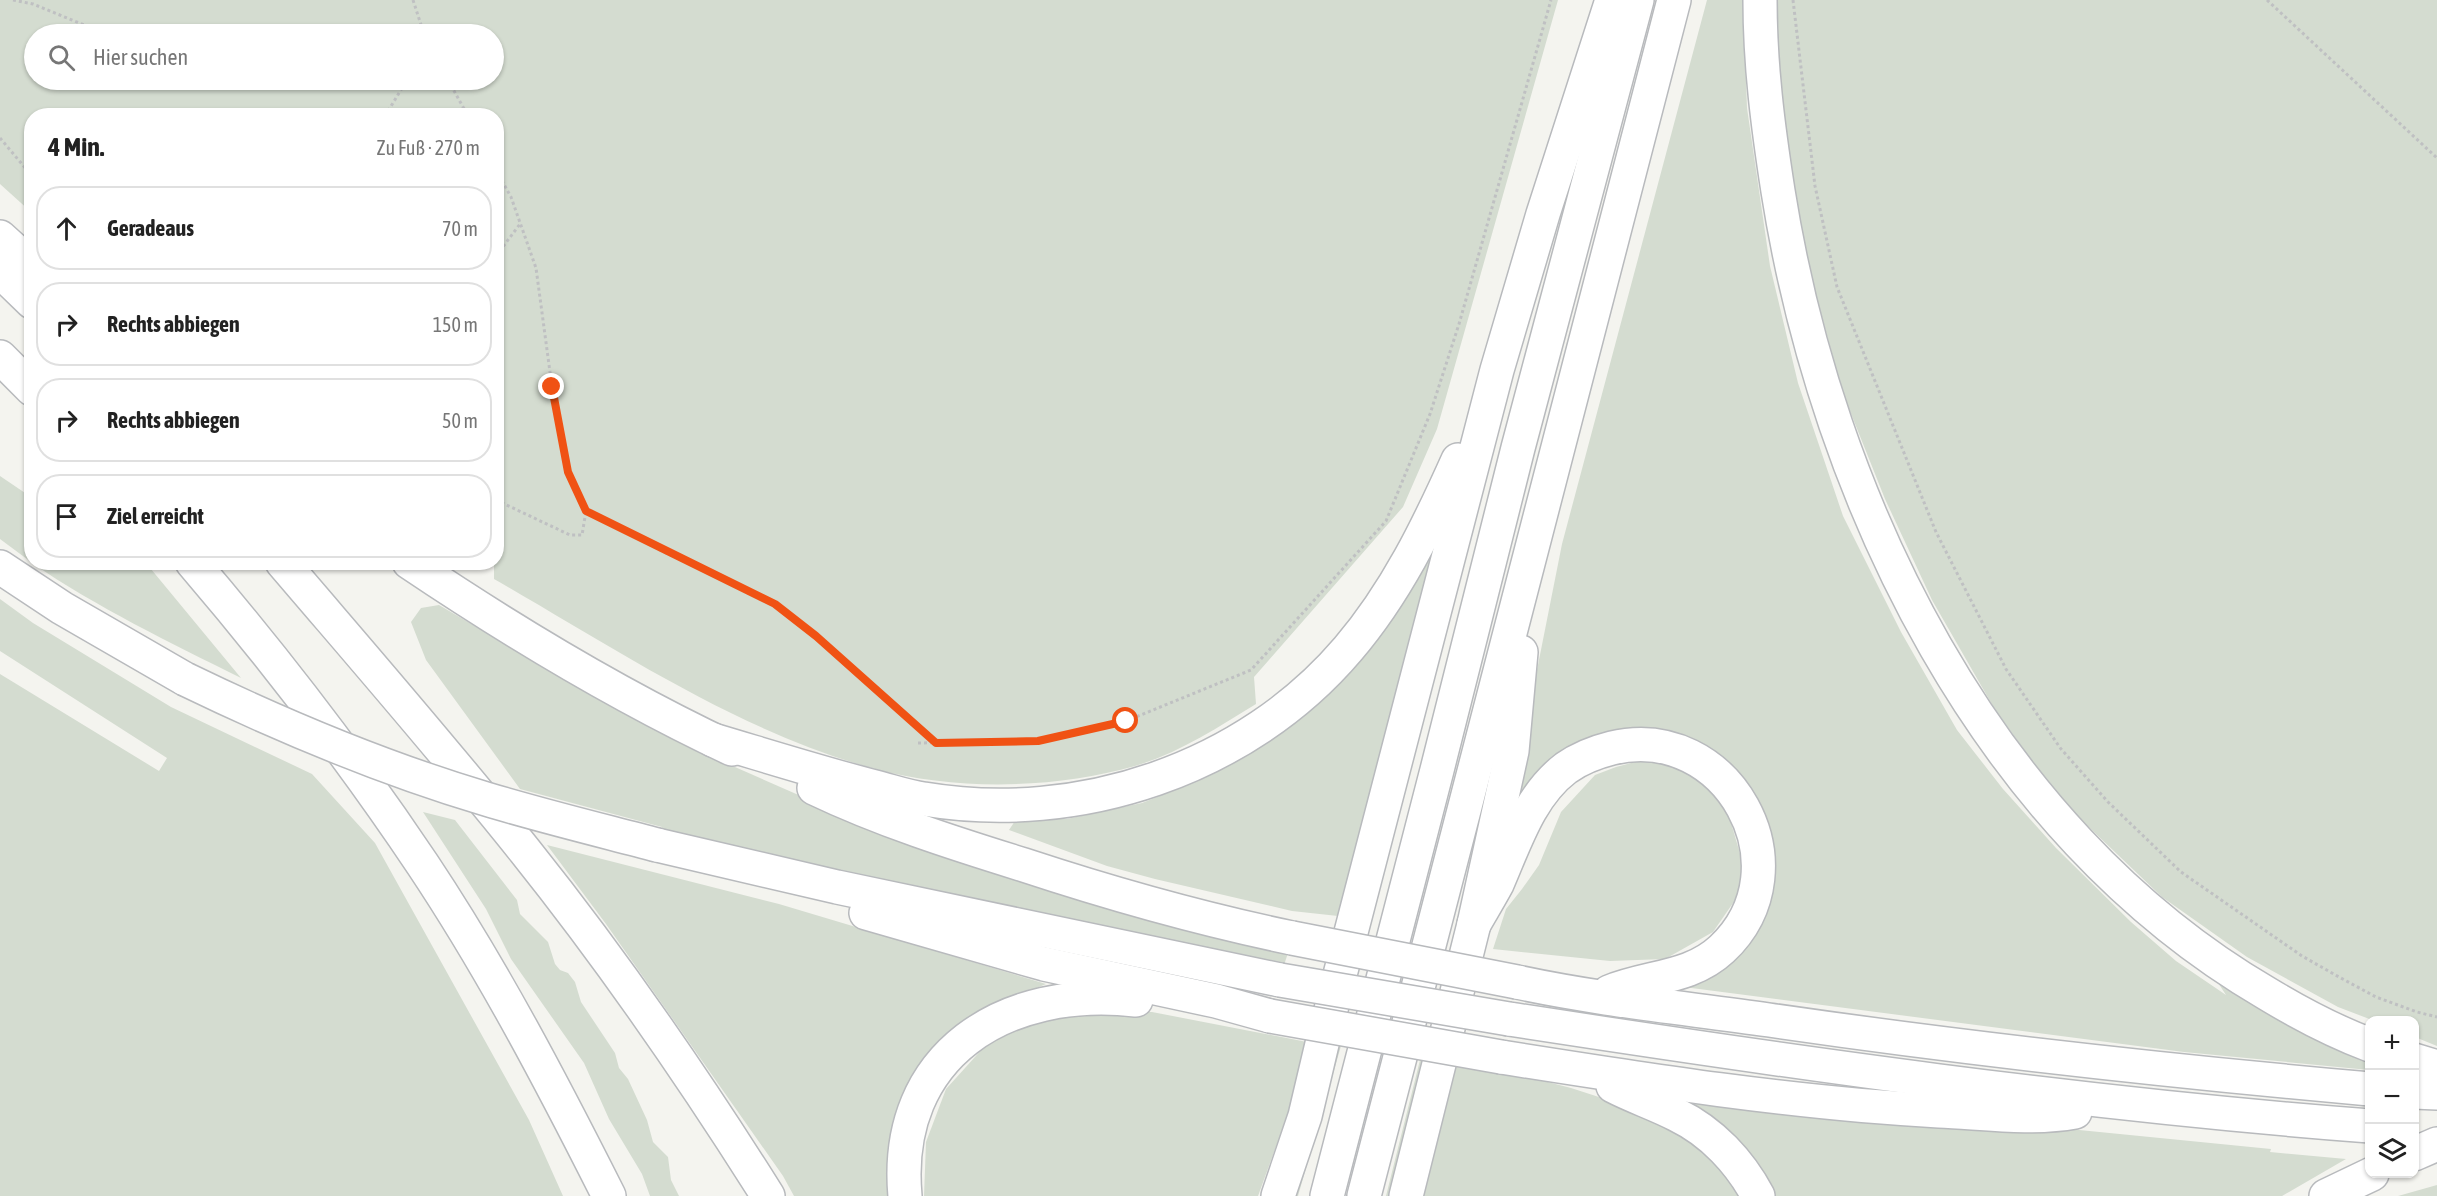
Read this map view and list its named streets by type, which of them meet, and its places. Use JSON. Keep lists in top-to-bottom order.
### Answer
{
  "page": {
    "search": "Hier suchen",
    "heading": ["4 Min.", "Zu Fuß · 270 m"],
    "list": [
      ["Geradeaus", "70 m"],
      ["Rechts abbiegen", "150 m"],
      ["Rechts abbiegen", "50 m"],
      "Ziel erreicht"
    ],
    "map_buttons": ["+", "−"]
  }
}
